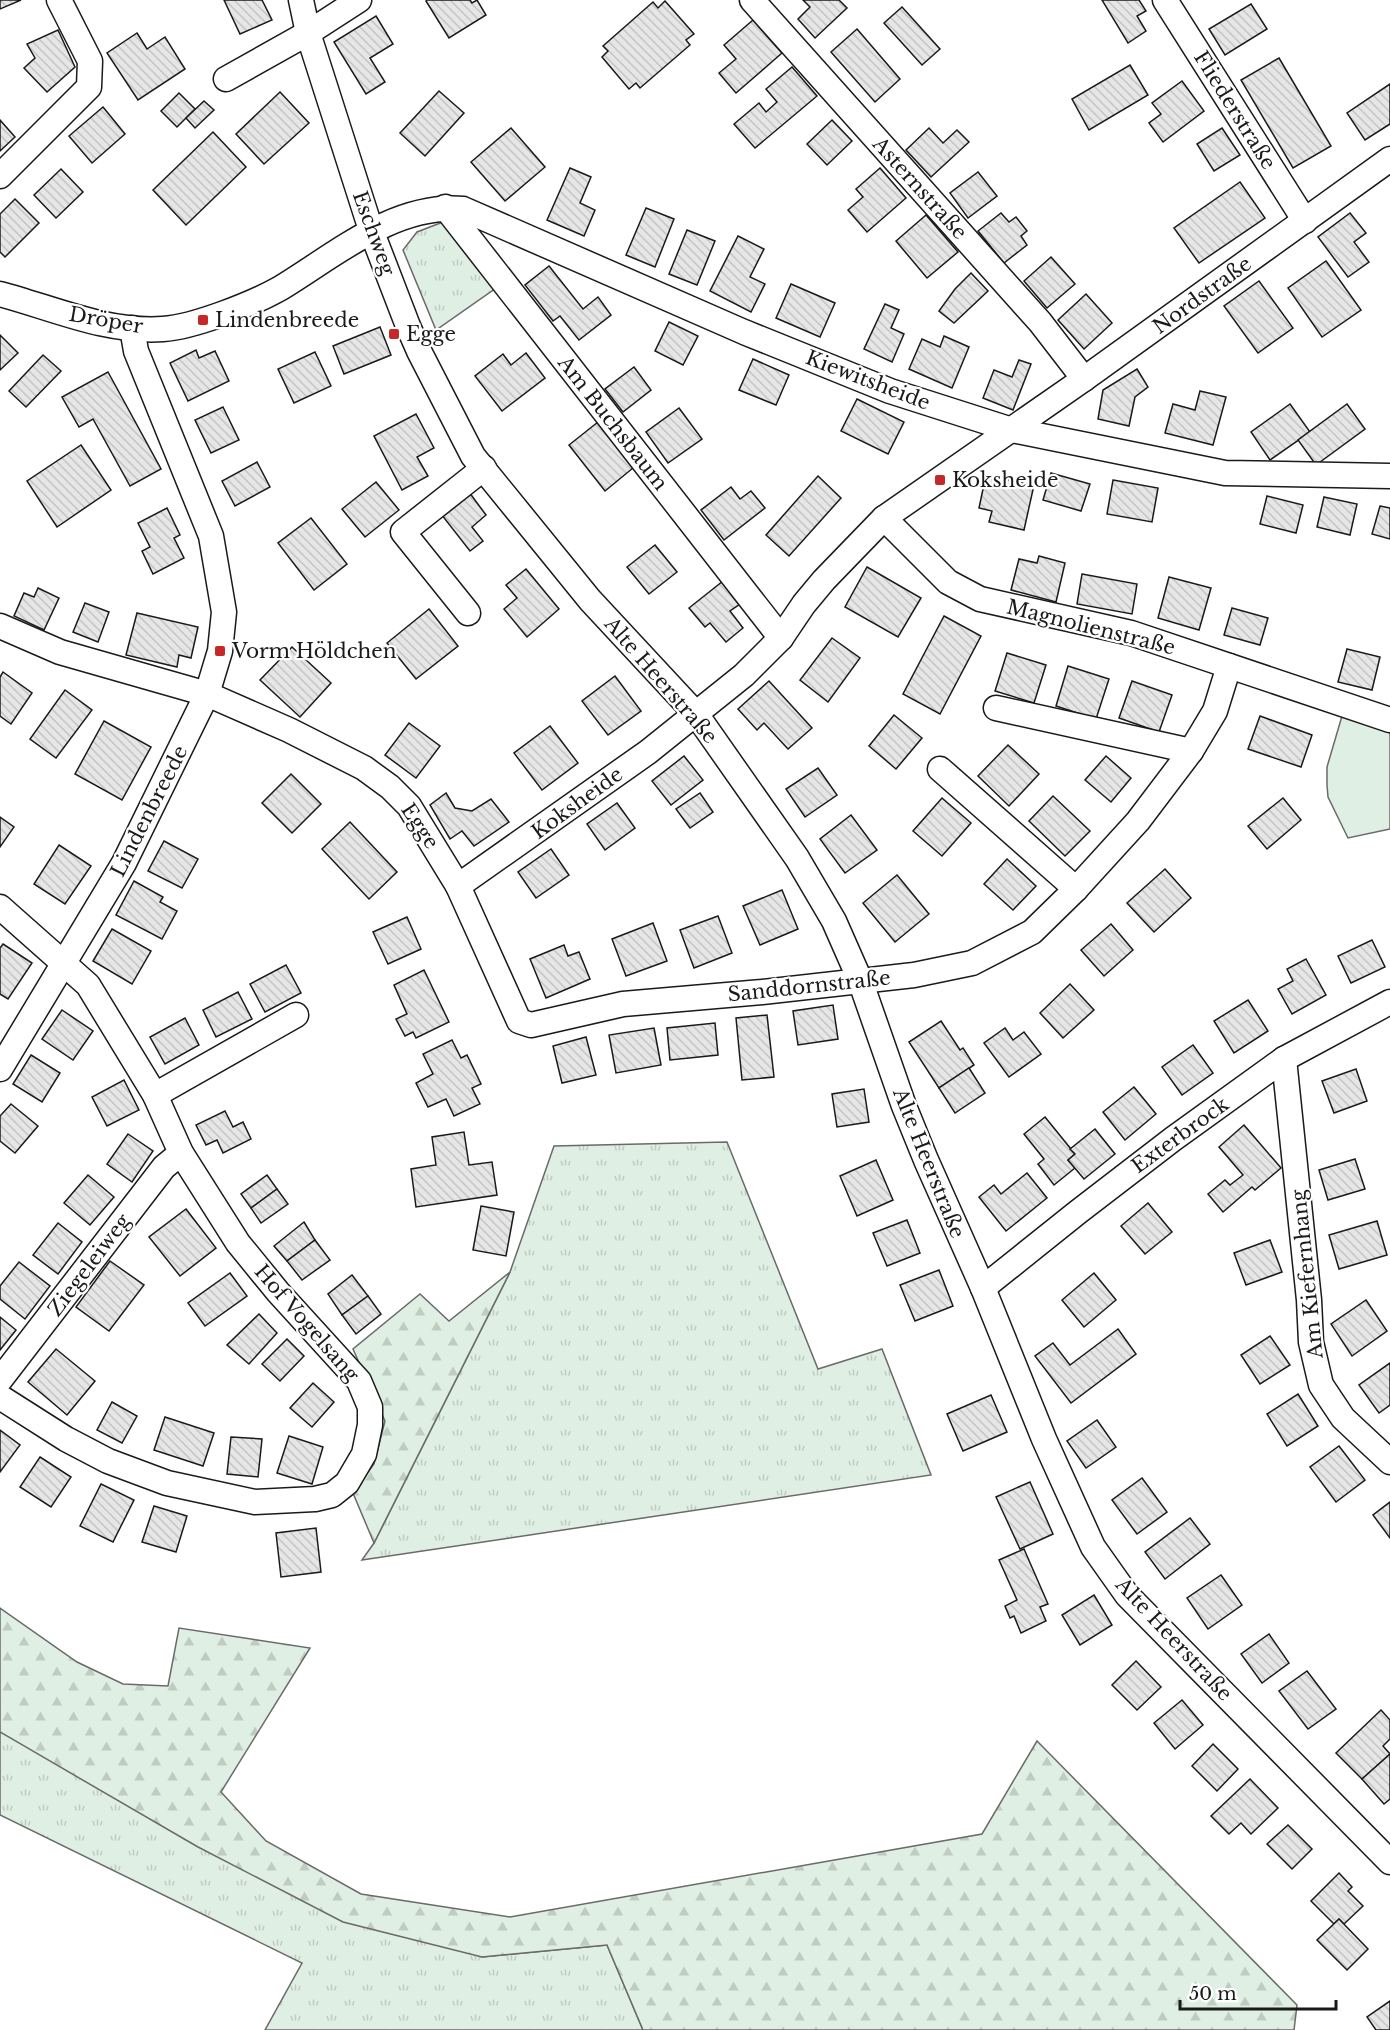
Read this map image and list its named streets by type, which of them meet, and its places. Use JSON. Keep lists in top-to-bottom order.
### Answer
{
  "streets": {
    "street": [
      "Fliederstraße",
      "Asternstraße",
      "Eschweg",
      "Nordstraße",
      "Dröper",
      "Kiewitsheide",
      "Am Buchsbaum",
      "Magnolienstraße",
      "Alte Heerstraße",
      "Koksheide",
      "Lindenbreede",
      "Egge",
      "Sanddornstraße",
      "Exterbrock",
      "Ziegeleiweg",
      "Am Kiefernhang",
      "Hof Vogelsang"
    ]
  },
  "crossings": [
    ["Fliederstraße", "Nordstraße"],
    ["Asternstraße", "Nordstraße"],
    ["Eschweg", "Dröper"],
    ["Eschweg", "Kiewitsheide"],
    ["Eschweg", "Alte Heerstraße"],
    ["Nordstraße", "Kiewitsheide"],
    ["Nordstraße", "Koksheide"],
    ["Dröper", "Kiewitsheide"],
    ["Dröper", "Lindenbreede"],
    ["Kiewitsheide", "Am Buchsbaum"],
    ["Kiewitsheide", "Koksheide"],
    ["Am Buchsbaum", "Koksheide"],
    ["Magnolienstraße", "Koksheide"],
    ["Magnolienstraße", "Sanddornstraße"],
    ["Alte Heerstraße", "Koksheide"],
    ["Alte Heerstraße", "Sanddornstraße"],
    ["Alte Heerstraße", "Exterbrock"],
    ["Koksheide", "Egge"],
    ["Lindenbreede", "Egge"],
    ["Lindenbreede", "Hof Vogelsang"],
    ["Egge", "Sanddornstraße"],
    ["Exterbrock", "Am Kiefernhang"],
    ["Ziegeleiweg", "Hof Vogelsang"]
  ],
  "places": {
    "transit": [
      "Lindenbreede",
      "Egge",
      "Koksheide",
      "Vorm Höldchen"
    ]
  },
  "scale_bar": "50 m"
}
